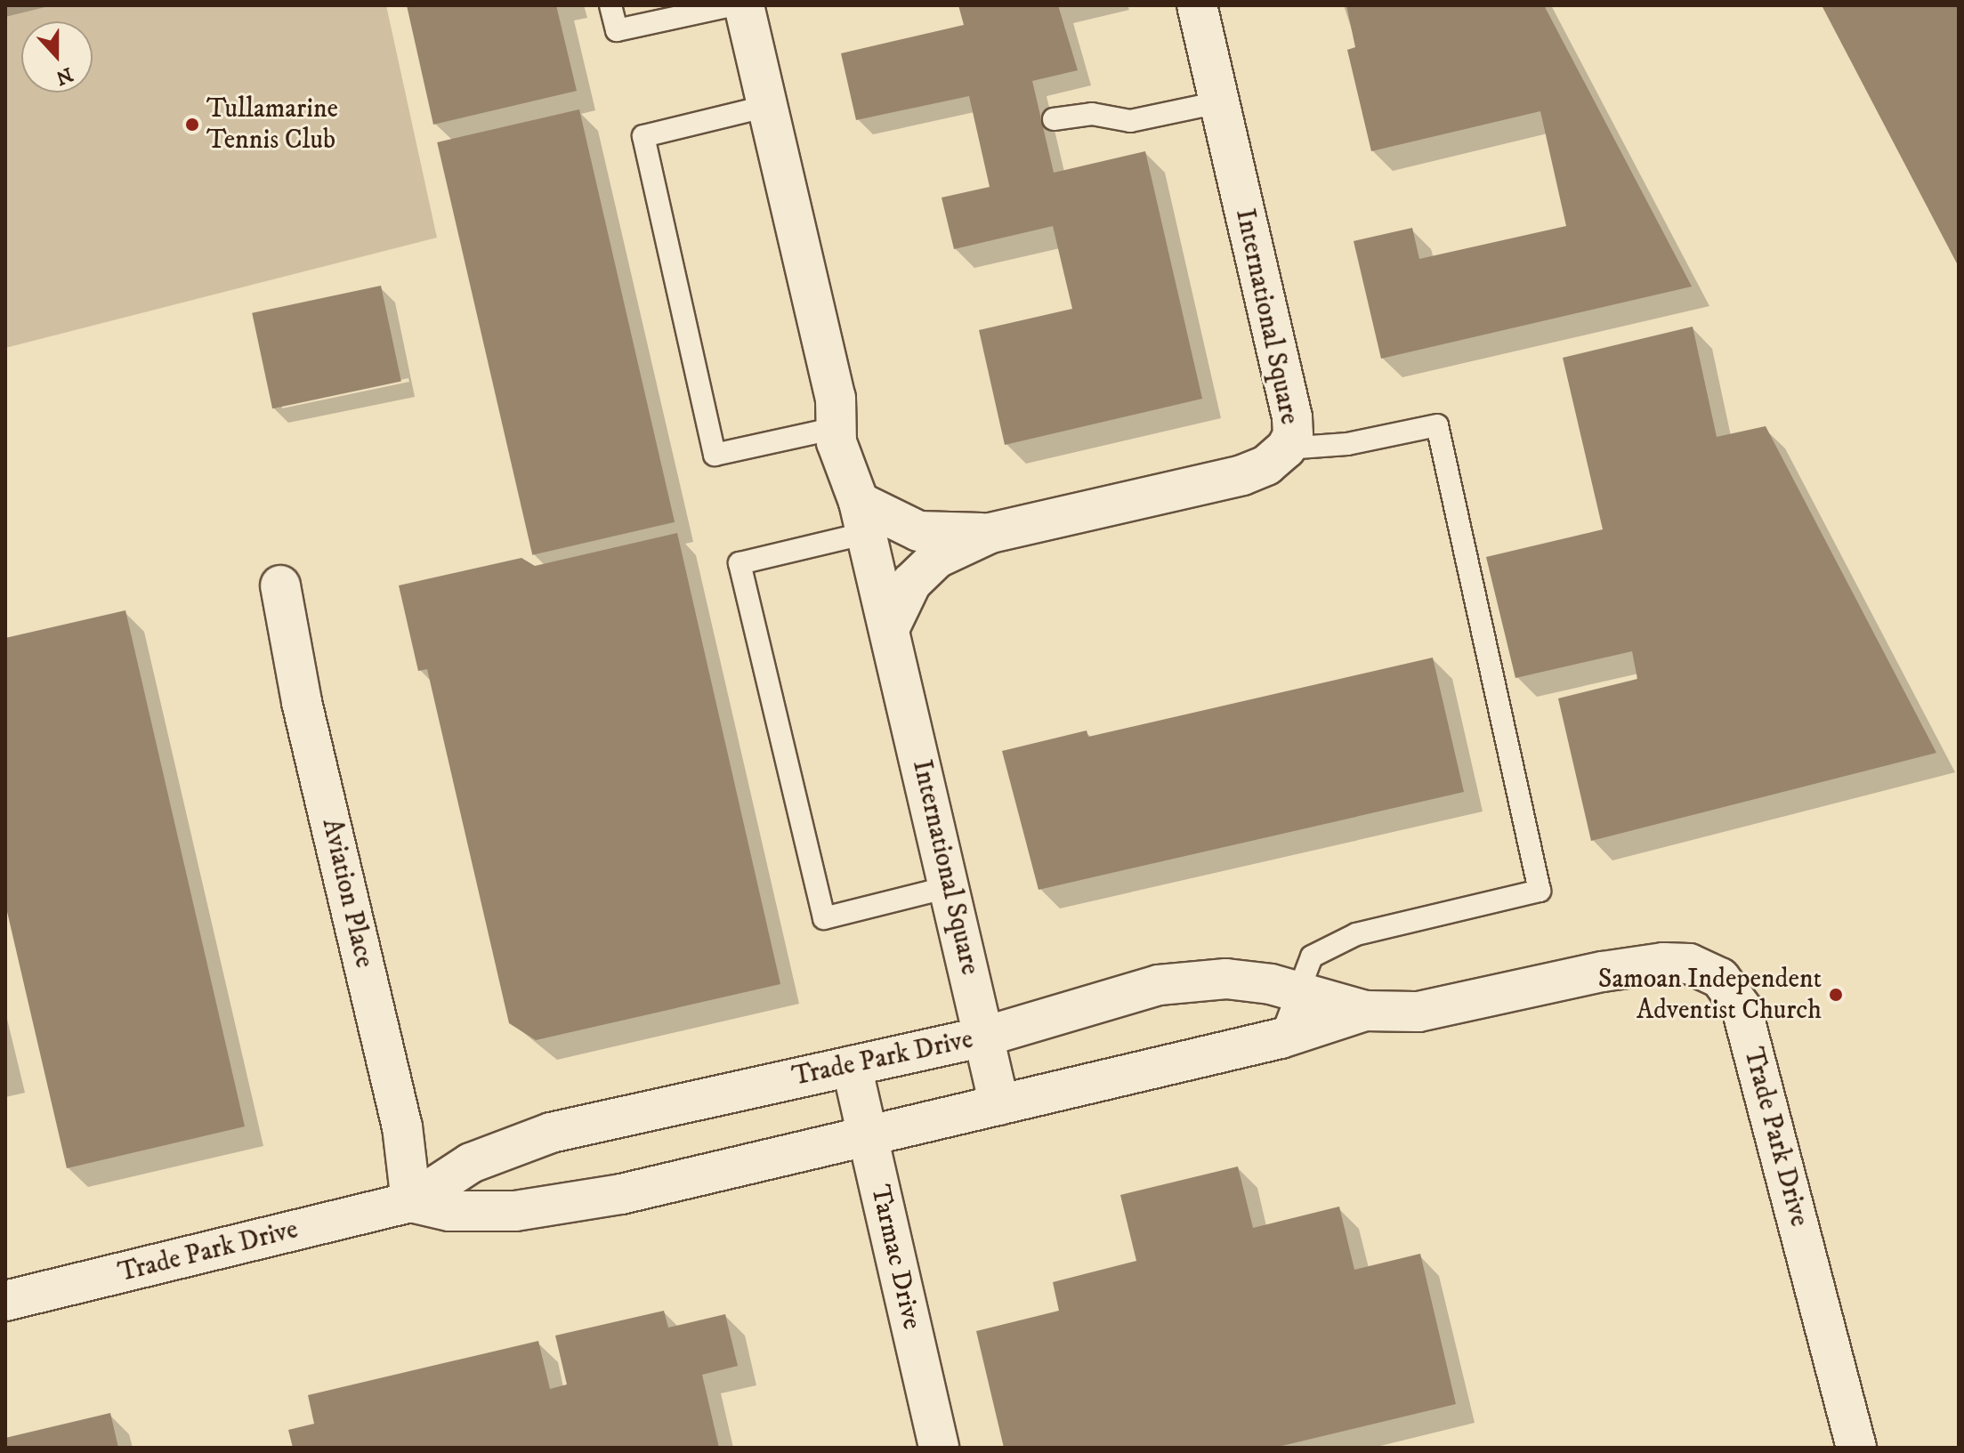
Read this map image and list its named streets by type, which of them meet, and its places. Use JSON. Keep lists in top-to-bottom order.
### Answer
{
  "streets": {
    "street": [
      "International Square",
      "Aviation Place",
      "Trade Park Drive",
      "Tarmac Drive"
    ]
  },
  "crossings": [
    ["International Square", "Trade Park Drive"],
    ["Aviation Place", "Trade Park Drive"],
    ["Trade Park Drive", "Tarmac Drive"]
  ],
  "places": ["Tullamarine Tennis Club", "Samoan Independent Adventist Church"],
  "north": "bottom"
}
